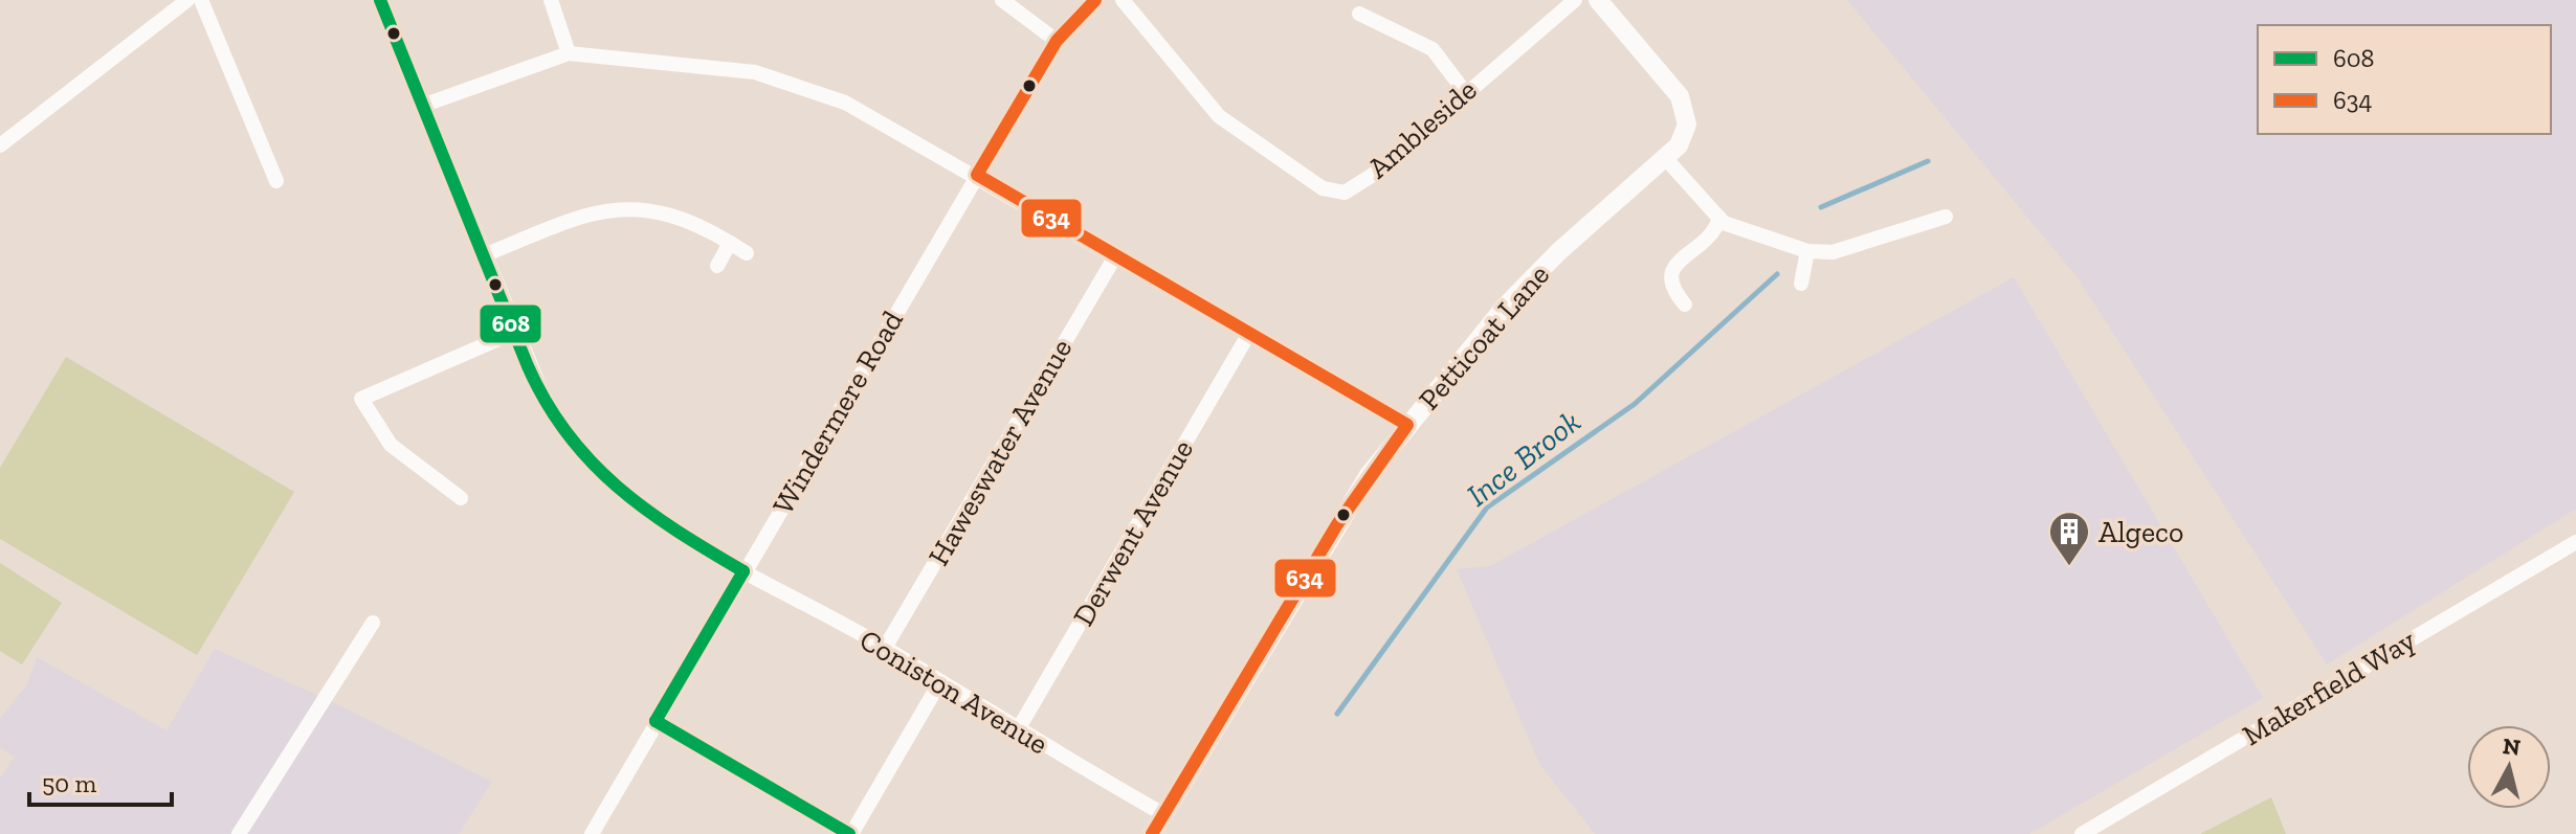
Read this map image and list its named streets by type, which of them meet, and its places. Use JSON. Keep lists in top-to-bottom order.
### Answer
{
  "streets": {
    "street": [
      "Ambleside",
      "Petticoat Lane",
      "Windermere Road",
      "Haweswater Avenue",
      "Derwent Avenue",
      "Makerfield Way",
      "Coniston Avenue"
    ]
  },
  "crossings": [
    ["Petticoat Lane", "Coniston Avenue"],
    ["Windermere Road", "Coniston Avenue"],
    ["Haweswater Avenue", "Coniston Avenue"],
    ["Derwent Avenue", "Coniston Avenue"]
  ],
  "water": ["Ince Brook"],
  "places": {
    "building": ["Algeco"]
  },
  "lines": ["transit line 608", "transit line 634"],
  "legend": ["608", "634"],
  "scale_bar": "50 m",
  "north": "top"
}
